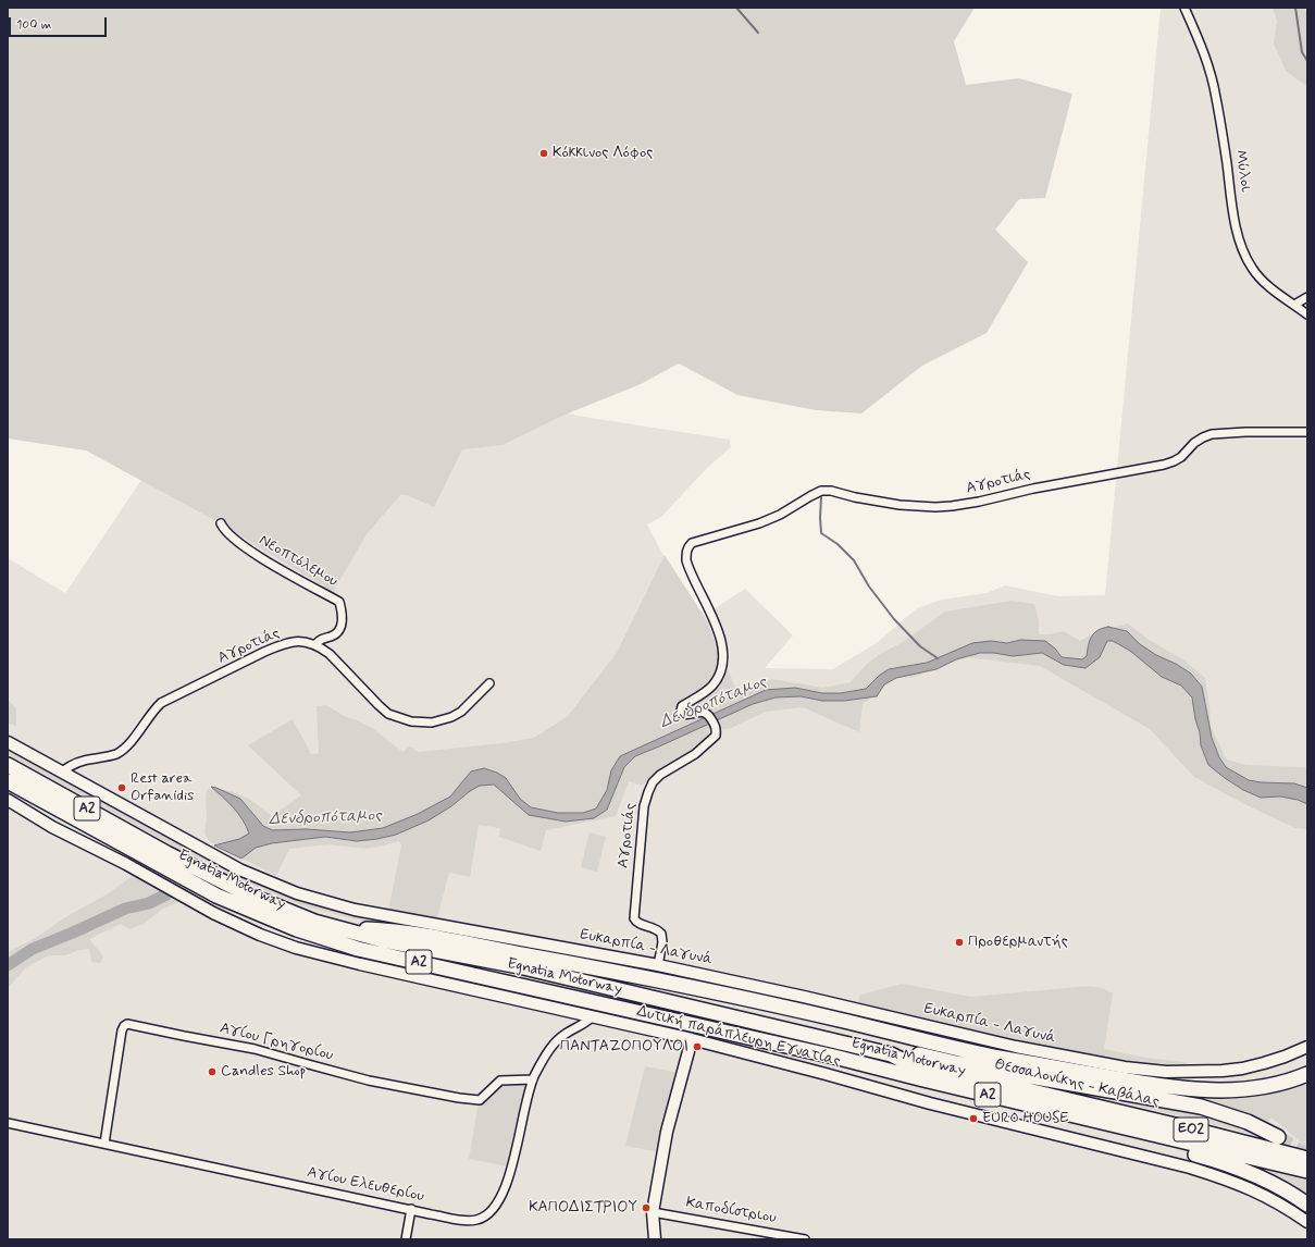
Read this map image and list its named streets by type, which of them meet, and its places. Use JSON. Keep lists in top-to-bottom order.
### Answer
{
  "streets": {
    "highway": [
      "Α2",
      "Egnatia Motorway",
      "Θεσσαλονίκης - Καβάλας",
      "ΕΟ2"
    ],
    "street": [
      "Μύλοι",
      "Αγροτιάς",
      "Νεοπτόλεμου",
      "Ευκαρπία - Λαγυνά",
      "Δυτική παράπλευρη Εγνατίας",
      "Αγίου Γρηγορίου",
      "Αγίου Ελευθερίου",
      "Καποδίστριου"
    ]
  },
  "crossings": [
    ["Αγροτιάς", "Νεοπτόλεμου"],
    ["Αγροτιάς", "Ευκαρπία - Λαγυνά"],
    ["Α2", "Egnatia Motorway"],
    ["Α2", "Θεσσαλονίκης - Καβάλας"],
    ["Egnatia Motorway", "Θεσσαλονίκης - Καβάλας"],
    ["Δυτική παράπλευρη Εγνατίας", "Αγίου Ελευθερίου"],
    ["Αγίου Γρηγορίου", "Αγίου Ελευθερίου"]
  ],
  "water": ["Δενδροπόταμος"],
  "places": [
    "Κόκκινος Λόφος",
    "Rest area Orfanidis",
    "Προθερμαντής",
    "ΠΑΝΤΑΖΟΠΟΥΛΟΙ",
    "Candles Shop",
    "EURO HOUSE",
    "ΚΑΠΟΔΙΣΤΡΙΟΥ"
  ],
  "scale_bar": "100 m"
}
